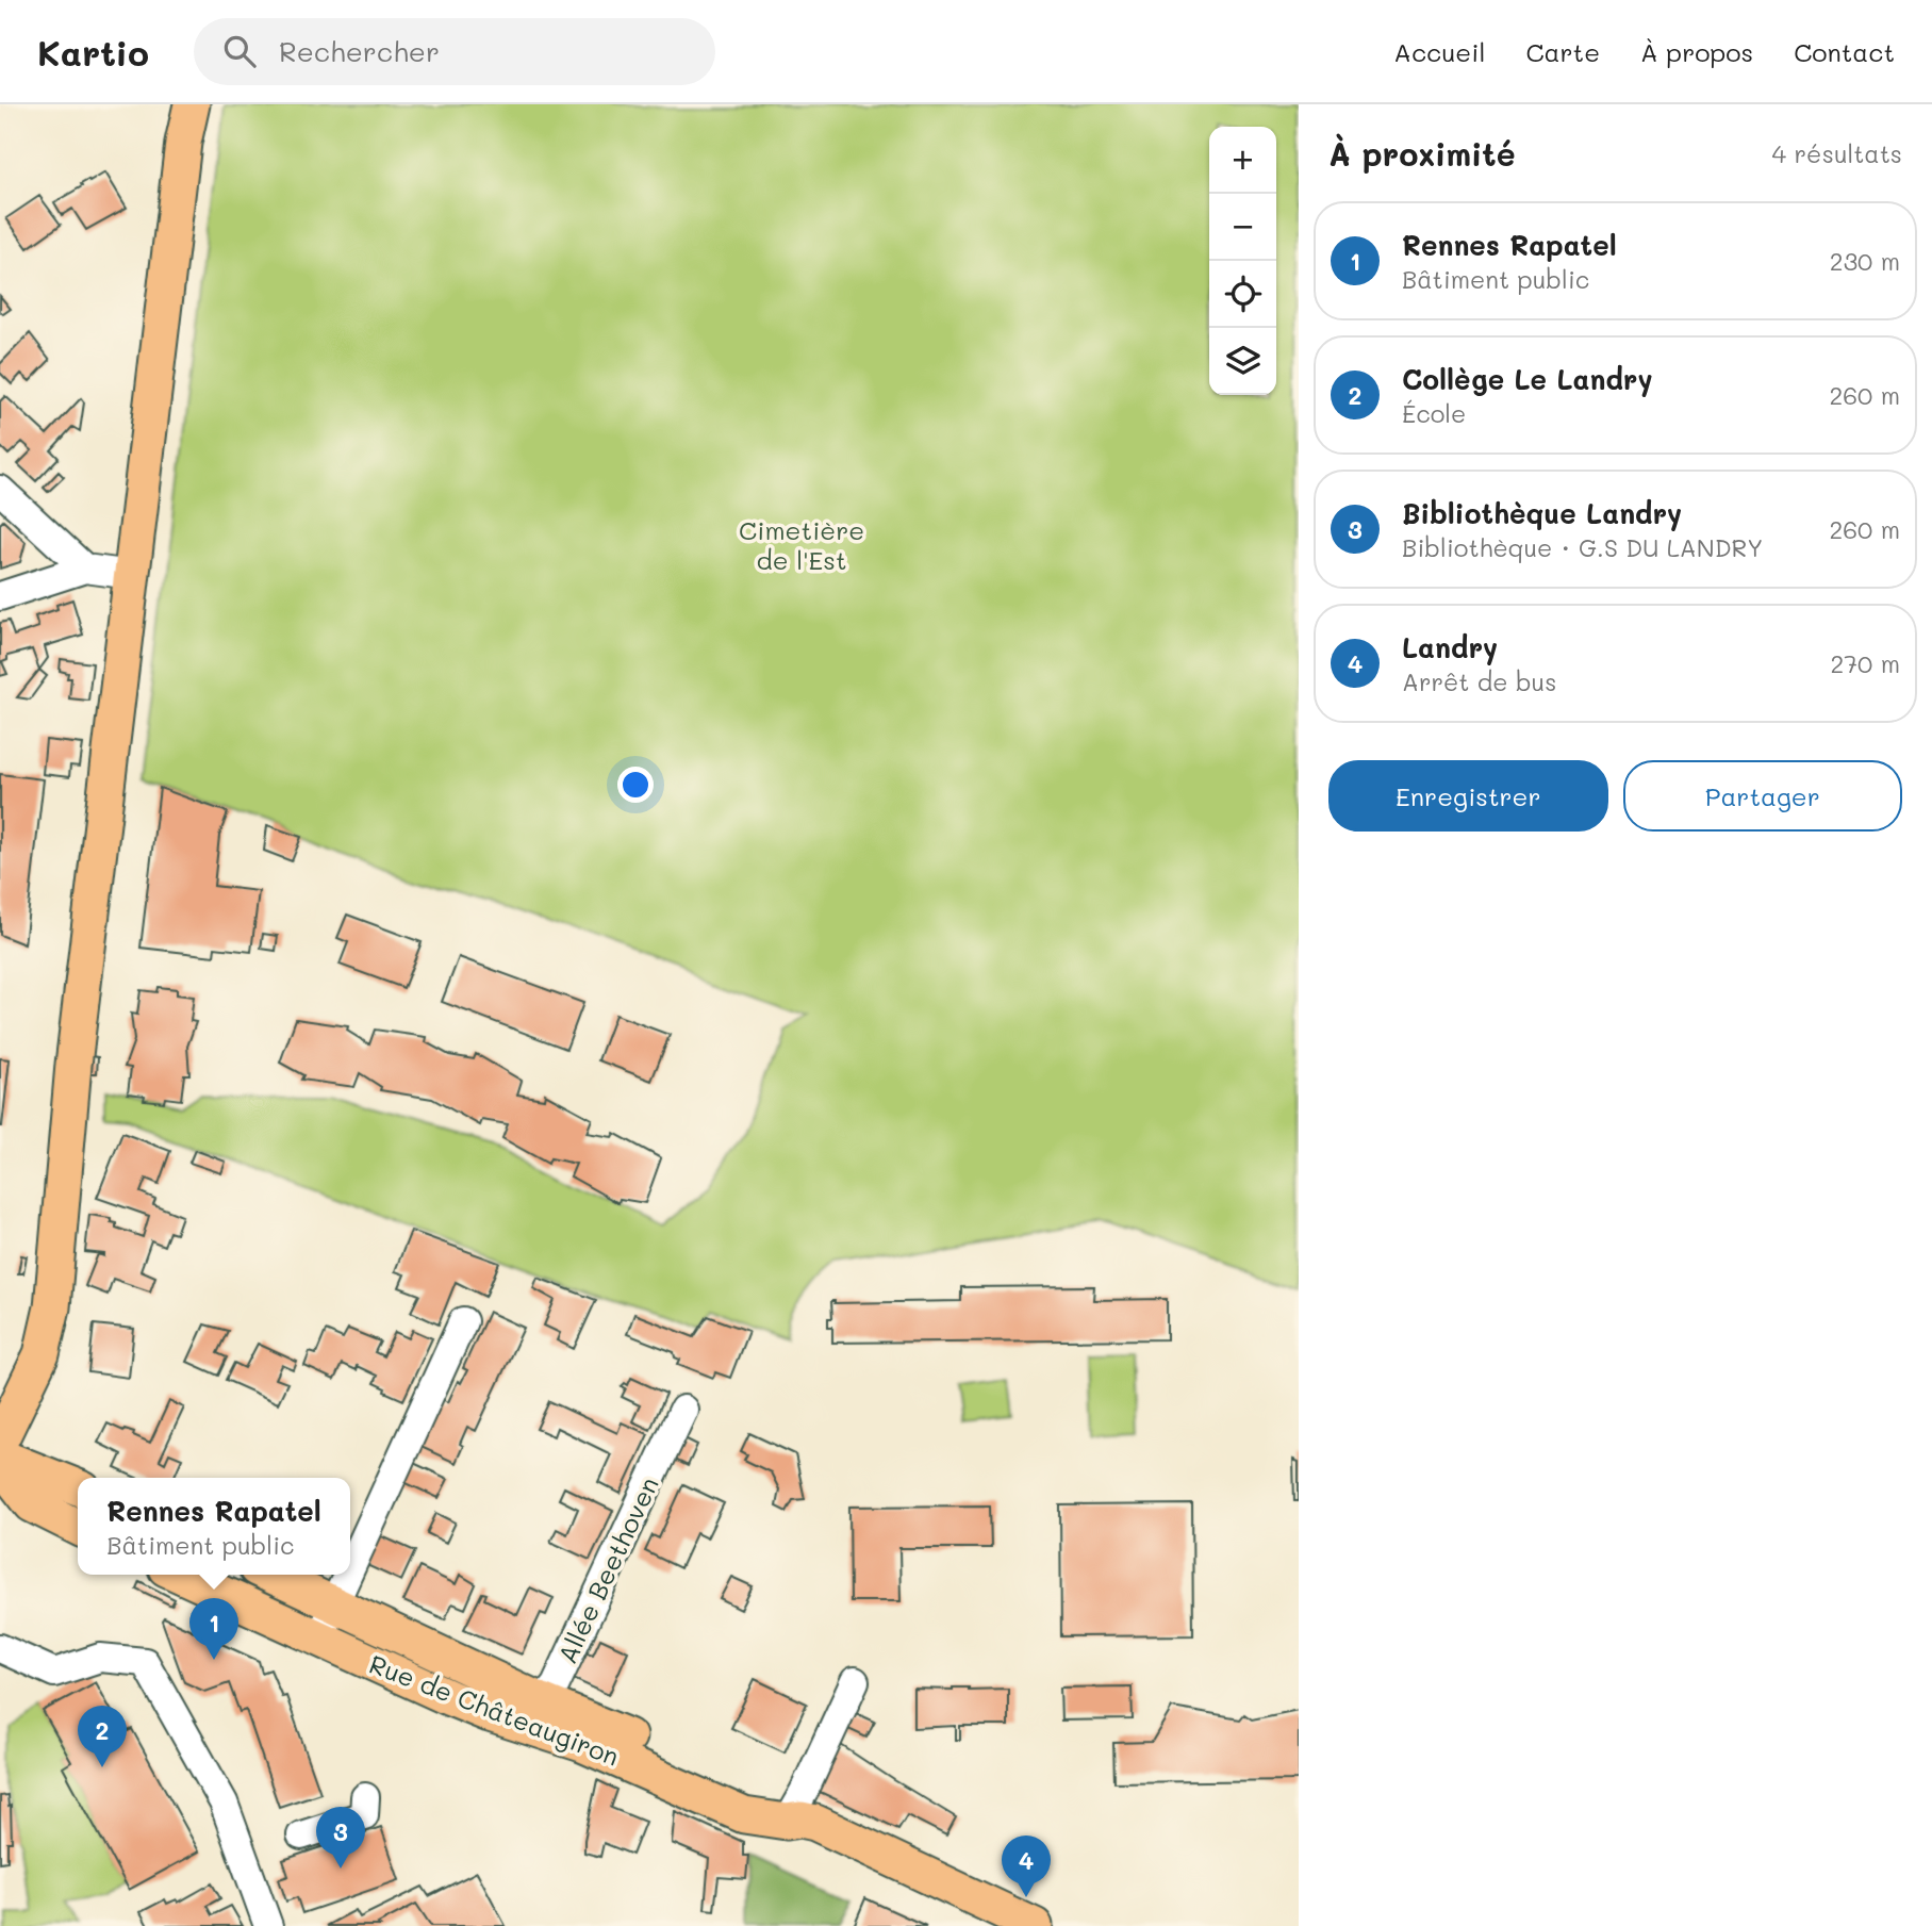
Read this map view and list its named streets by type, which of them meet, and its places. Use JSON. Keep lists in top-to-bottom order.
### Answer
{
  "streets": {
    "main road": ["Rue de Châteaugiron"],
    "street": ["Allée Beethoven"]
  },
  "crossings": [
    ["Allée Beethoven", "Rue de Châteaugiron"]
  ],
  "parks": ["Cimetière de l'Est"],
  "page": {
    "header": "Kartio",
    "search": "Rechercher",
    "nav": [
      "Accueil",
      "Carte",
      "À propos",
      "Contact"
    ],
    "heading": ["À proximité", "4 résultats"],
    "map_buttons": ["+", "−"],
    "list": [
      {
        "mark": "1",
        "name": "Rennes Rapatel",
        "note": "Bâtiment public",
        "value": "230 m"
      },
      {
        "mark": "2",
        "name": "Collège Le Landry",
        "note": "École",
        "value": "260 m"
      },
      {
        "mark": "3",
        "name": "Bibliothèque Landry",
        "note": "Bibliothèque · G.S DU LANDRY",
        "value": "260 m"
      },
      {
        "mark": "4",
        "name": "Landry",
        "note": "Arrêt de bus",
        "value": "270 m"
      }
    ],
    "buttons": ["Enregistrer", "Partager"],
    "popup": ["Rennes Rapatel", "Bâtiment public"],
    "pins": [
      "1",
      "2",
      "3",
      "4"
    ]
  }
}
